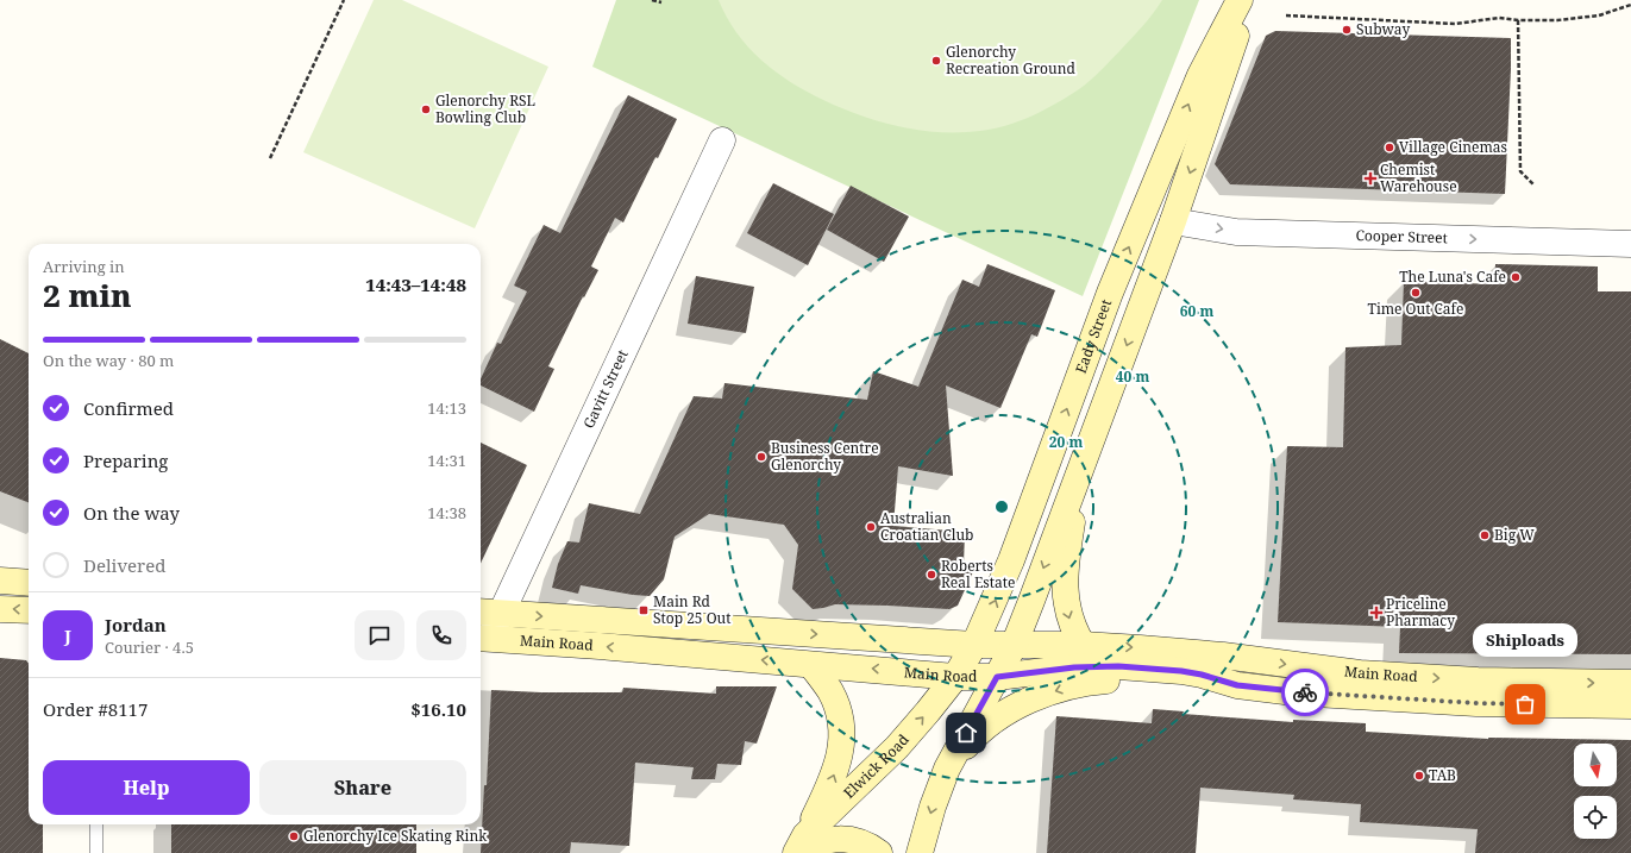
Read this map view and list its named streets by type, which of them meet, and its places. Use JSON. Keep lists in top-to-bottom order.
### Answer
{
  "streets": {
    "main road": ["Eady Street", "Main Road", "Elwick Road"],
    "street": ["Cooper Street", "Gavitt Street"]
  },
  "crossings": [
    ["Eady Street", "Main Road"],
    ["Eady Street", "Elwick Road"],
    ["Gavitt Street", "Main Road"],
    ["Main Road", "Elwick Road"]
  ],
  "one_way": ["Cooper Street"],
  "places": {
    "other": [
      "Subway",
      "Glenorchy Recreation Ground",
      "Glenorchy RSL Bowling Club",
      "Village Cinemas",
      "The Luna's Cafe",
      "Time Out Cafe",
      "Business Centre Glenorchy",
      "Australian Croatian Club",
      "Big W",
      "Roberts Real Estate",
      "Shiploads",
      "TAB",
      "Glenorchy Ice Skating Rink"
    ],
    "health": ["Chemist Warehouse", "Priceline Pharmacy"],
    "transit": ["Main Rd Stop 25 Out"]
  },
  "north": "bottom",
  "page": {
    "heading": ["2 min", "Arriving in", "14:43–14:48"],
    "panel": [
      "Jordan",
      "Courier · 4.5",
      "Order #8117",
      "$16.10"
    ],
    "bar": "On the way · 80 m",
    "list": [
      ["Confirmed", "14:13"],
      ["Preparing", "14:31"],
      ["On the way", "14:38"],
      "Delivered"
    ],
    "round": "J",
    "bubble": "Shiploads",
    "buttons": ["Help", "Share"]
  },
  "rings": ["60 m", "40 m", "20 m"]
}
